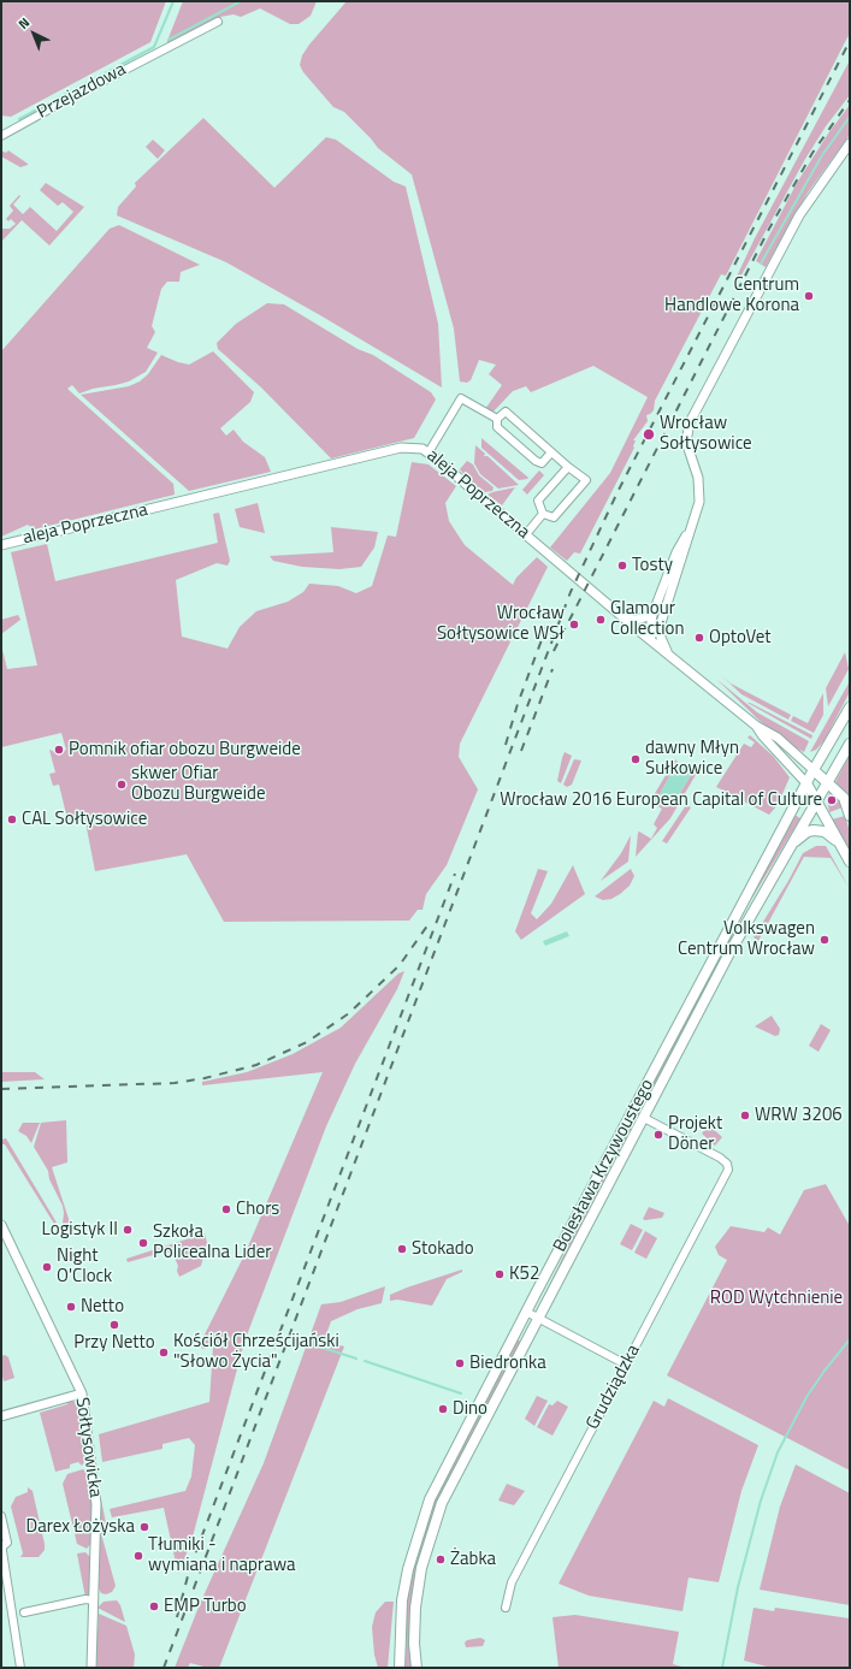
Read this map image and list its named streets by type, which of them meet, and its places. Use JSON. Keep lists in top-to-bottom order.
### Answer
{
  "streets": {
    "main road": ["Bolesława Krzywoustego"],
    "street": [
      "Przejazdowa",
      "aleja Poprzeczna",
      "Grudziądzka",
      "Sołtysowicka"
    ]
  },
  "crossings": [
    ["aleja Poprzeczna", "Bolesława Krzywoustego"],
    ["Bolesława Krzywoustego", "Grudziądzka"]
  ],
  "parks": ["ROD Wytchnienie"],
  "places": [
    "Centrum Handlowe Korona",
    "Wrocław Sołtysowice",
    "Tosty",
    "Glamour Collection",
    "Wrocław Sołtysowice WSł",
    "OptoVet",
    "Pomnik ofiar obozu Burgweide",
    "dawny Młyn Sułkowice",
    "skwer Ofiar Obozu Burgweide",
    "Wrocław 2016 European Capital of Culture",
    "CAL Sołtysowice",
    "Volkswagen Centrum Wrocław",
    "WRW 3206",
    "Projekt Döner",
    "Chors",
    "Logistyk II",
    "Szkoła Policealna Lider",
    "Stokado",
    "Night O'Clock",
    "K52",
    "Netto",
    "Przy Netto",
    "Kościół Chrześcijański \"Słowo Życia\"",
    "Biedronka",
    "Dino",
    "Darex Łożyska",
    "Tłumiki - wymiana i naprawa",
    "Żabka",
    "EMP Turbo"
  ],
  "north": "top left"
}
